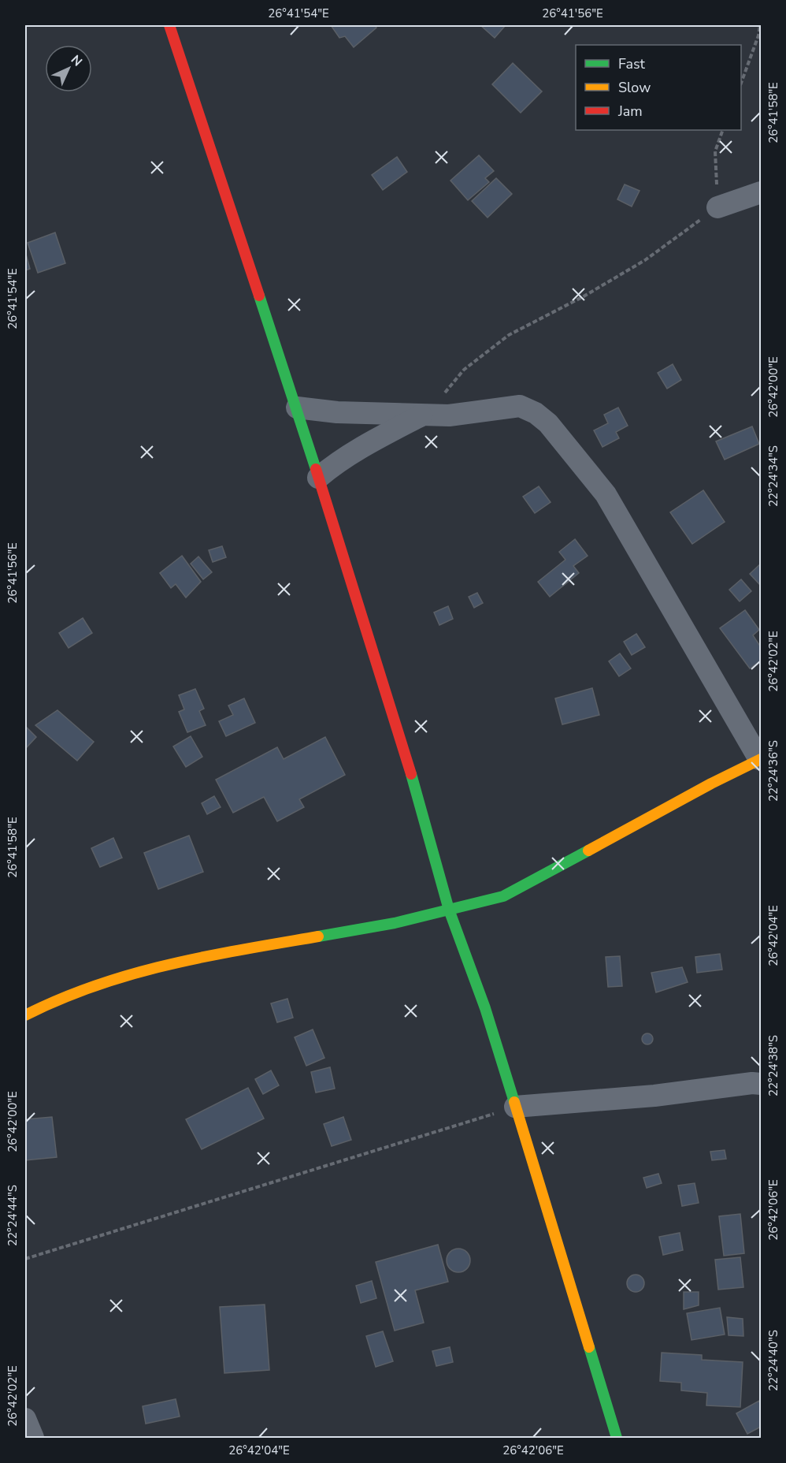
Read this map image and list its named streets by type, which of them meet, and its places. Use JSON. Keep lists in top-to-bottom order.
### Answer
{
  "legend": ["Fast", "Slow", "Jam"],
  "north": "top right",
  "coordinates": [
    "26°41'54\"E",
    "26°41'56\"E",
    "26°41'58\"E",
    "26°42'00\"E",
    "22°24'34\"S",
    "26°42'02\"E",
    "22°24'36\"S",
    "26°42'04\"E",
    "22°24'38\"S",
    "26°42'06\"E",
    "22°24'44\"S",
    "22°24'40\"S"
  ]
}
